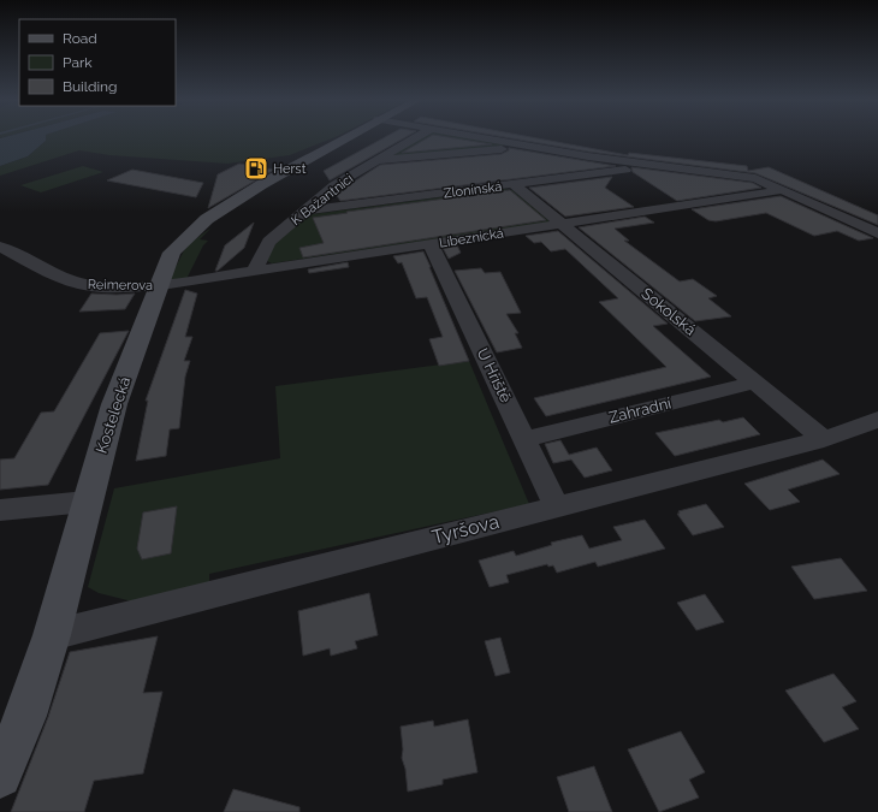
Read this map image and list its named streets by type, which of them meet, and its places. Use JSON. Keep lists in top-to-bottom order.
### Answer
{
  "streets": {
    "main road": ["Kostelecká"],
    "street": [
      "Zlonínská",
      "K Bažantnici",
      "Líbeznická",
      "Reimerova",
      "Sokolská",
      "U Hřiště",
      "Zahradní",
      "Tyršova"
    ]
  },
  "crossings": [
    ["Zlonínská", "K Bažantnici"],
    ["Zlonínská", "Sokolská"],
    ["K Bažantnici", "Líbeznická"],
    ["Líbeznická", "Reimerova"],
    ["Líbeznická", "Sokolská"],
    ["Líbeznická", "U Hřiště"],
    ["Líbeznická", "Kostelecká"],
    ["Reimerova", "Kostelecká"],
    ["Sokolská", "Zahradní"],
    ["Sokolská", "Tyršova"],
    ["U Hřiště", "Zahradní"],
    ["U Hřiště", "Tyršova"],
    ["Kostelecká", "Tyršova"]
  ],
  "places": {
    "fuel station": ["Herst"]
  },
  "legend": ["Road", "Park", "Building"]
}
